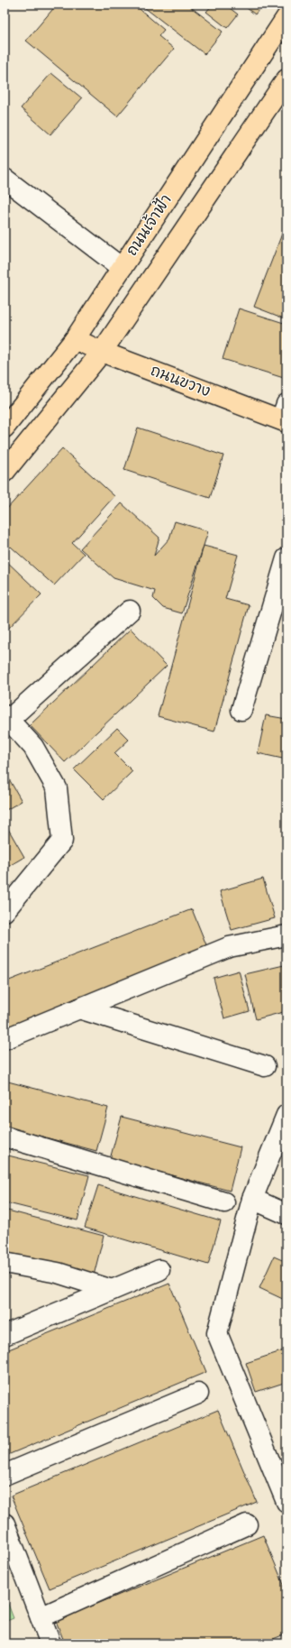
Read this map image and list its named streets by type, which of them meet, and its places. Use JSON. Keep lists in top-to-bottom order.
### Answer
{
  "streets": {
    "main road": ["ถนนเจ้าฟ้า", "ถนนขวาง"]
  },
  "crossings": [
    ["ถนนเจ้าฟ้า", "ถนนขวาง"]
  ]
}
